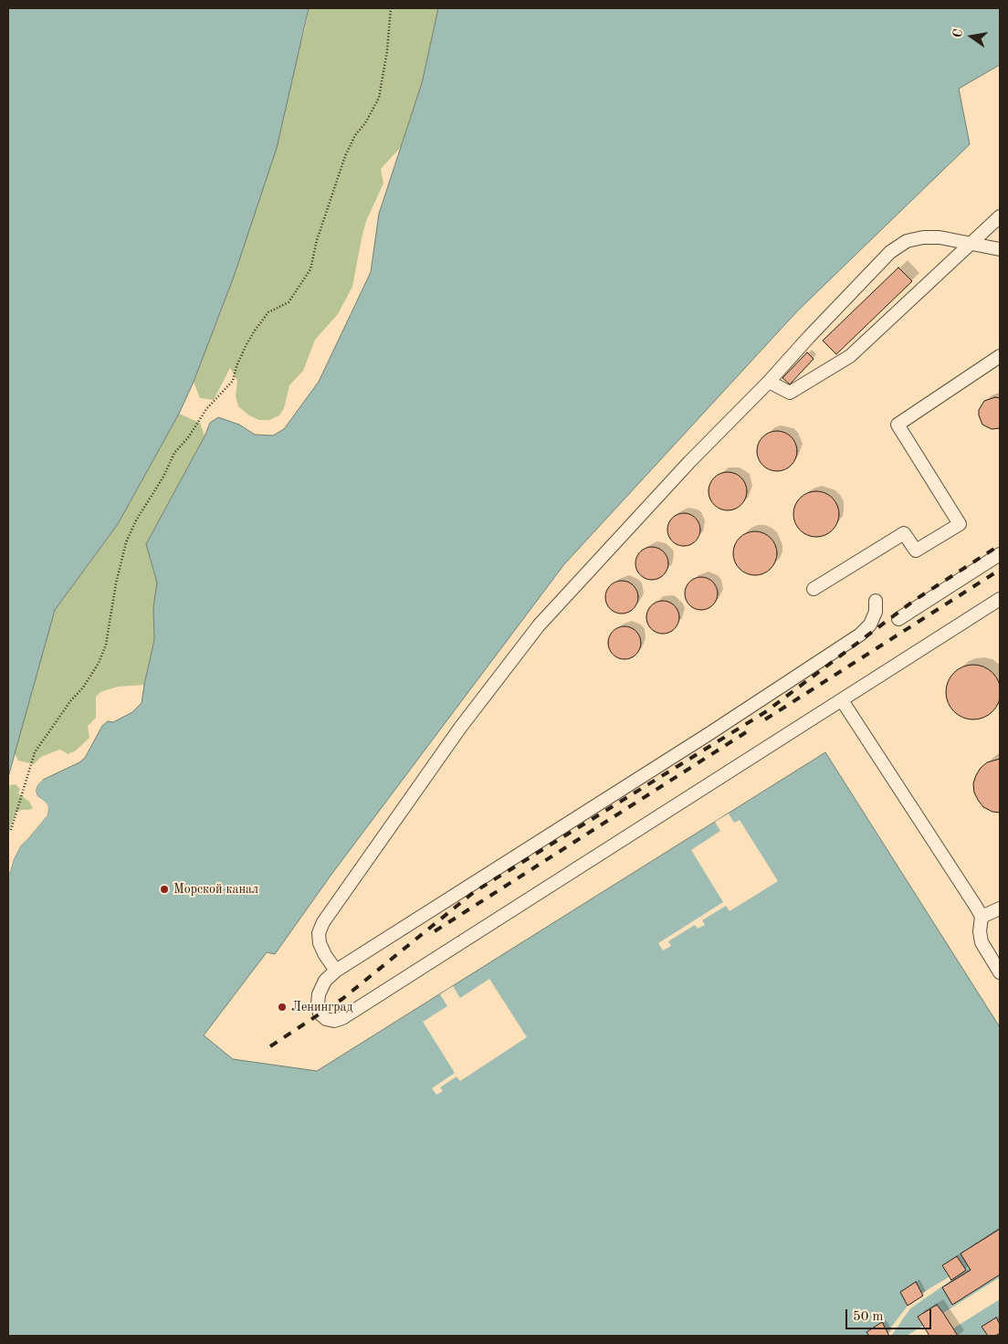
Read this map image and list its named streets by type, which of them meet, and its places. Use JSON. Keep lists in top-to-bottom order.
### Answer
{
  "places": ["Морской канал", "Ленинград"],
  "scale_bar": "50 m",
  "north": "left"
}
